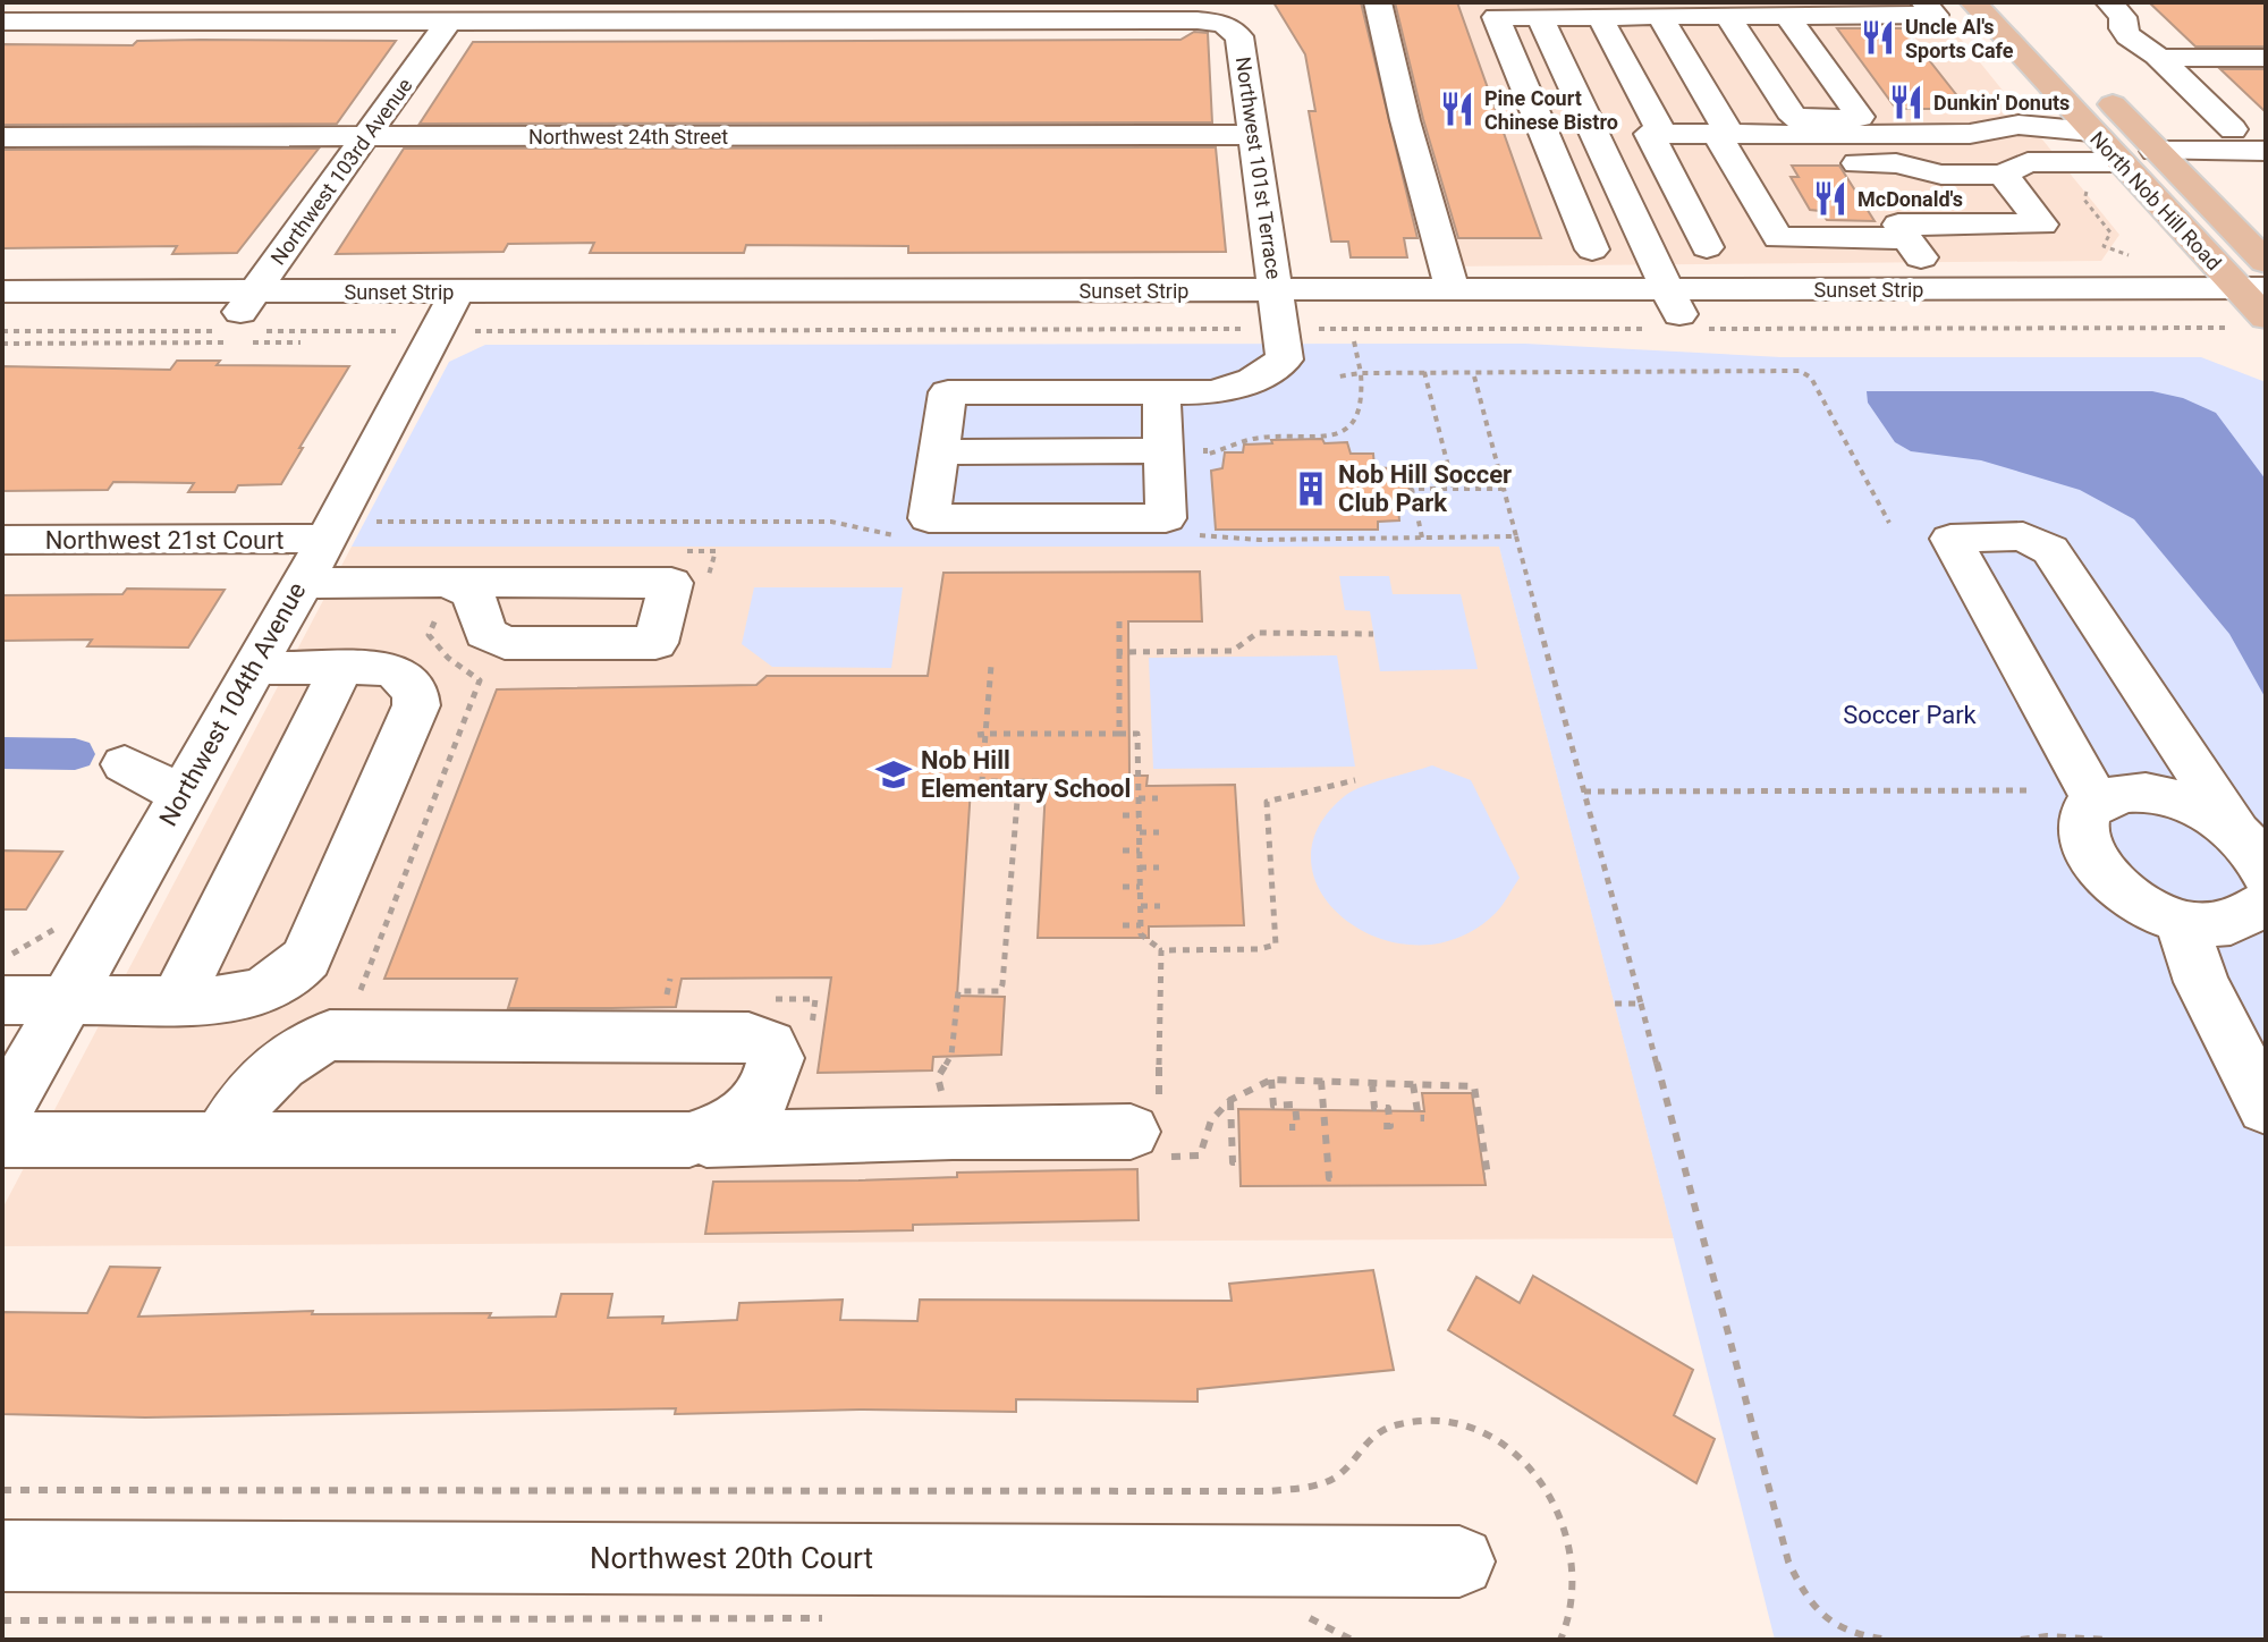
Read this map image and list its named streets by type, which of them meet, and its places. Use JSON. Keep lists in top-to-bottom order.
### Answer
{
  "streets": {
    "main road": ["North Nob Hill Road"],
    "street": [
      "Northwest 24th Street",
      "Northwest 101st Terrace",
      "Northwest 103rd Avenue",
      "Sunset Strip",
      "Northwest 21st Court",
      "Northwest 104th Avenue",
      "Northwest 20th Court"
    ]
  },
  "crossings": [
    ["Northwest 24th Street", "Northwest 101st Terrace"],
    ["Northwest 24th Street", "Northwest 103rd Avenue"],
    ["Northwest 101st Terrace", "Northwest 103rd Avenue"],
    ["Northwest 101st Terrace", "Sunset Strip"],
    ["Northwest 103rd Avenue", "Sunset Strip"],
    ["North Nob Hill Road", "Sunset Strip"],
    ["Sunset Strip", "Northwest 104th Avenue"],
    ["Northwest 21st Court", "Northwest 104th Avenue"]
  ],
  "parks": ["Soccer Park"],
  "places": {
    "restaurant": [
      "Uncle Al's Sports Cafe",
      "Dunkin' Donuts",
      "Pine Court Chinese Bistro",
      "McDonald's"
    ],
    "building": ["Nob Hill Soccer Club Park"],
    "school or university": ["Nob Hill Elementary School"]
  }
}
